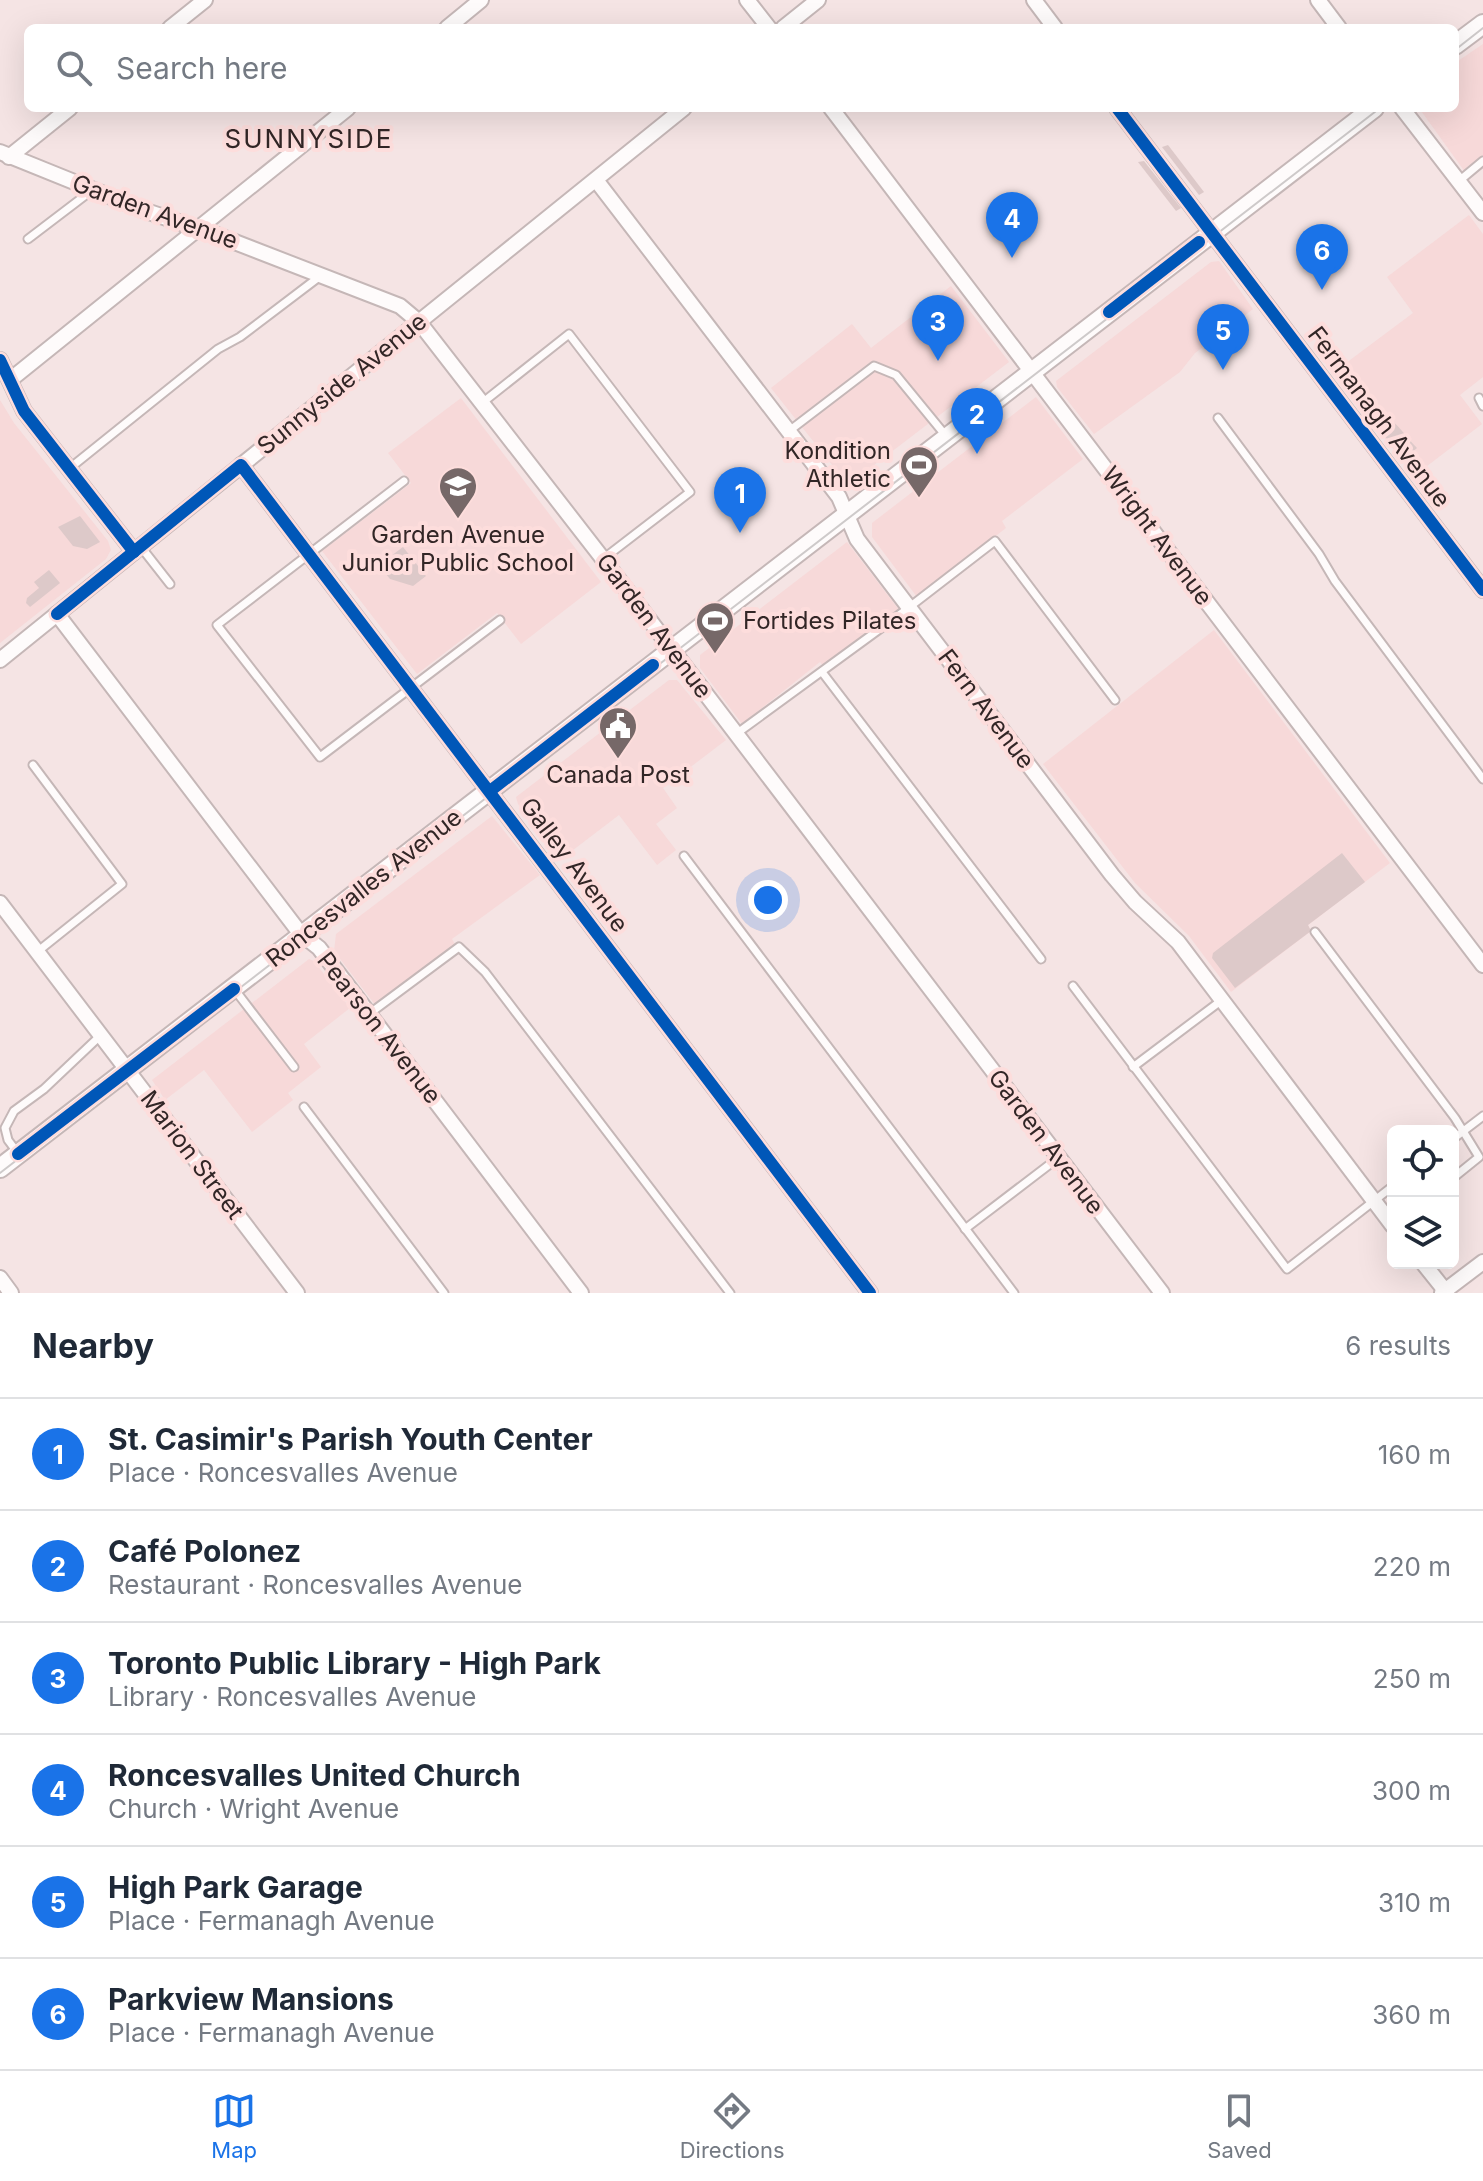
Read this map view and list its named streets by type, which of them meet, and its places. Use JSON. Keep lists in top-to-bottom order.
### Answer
{
  "streets": {
    "street": [
      "Garden Avenue",
      "Sunnyside Avenue",
      "Fermanagh Avenue",
      "Wright Avenue",
      "Fern Avenue",
      "Galley Avenue",
      "Roncesvalles Avenue",
      "Pearson Avenue",
      "Marion Street"
    ]
  },
  "crossings": [
    ["Garden Avenue", "Sunnyside Avenue"],
    ["Garden Avenue", "Roncesvalles Avenue"],
    ["Sunnyside Avenue", "Fern Avenue"],
    ["Sunnyside Avenue", "Galley Avenue"],
    ["Sunnyside Avenue", "Pearson Avenue"],
    ["Fermanagh Avenue", "Roncesvalles Avenue"],
    ["Wright Avenue", "Roncesvalles Avenue"],
    ["Fern Avenue", "Roncesvalles Avenue"],
    ["Galley Avenue", "Roncesvalles Avenue"],
    ["Roncesvalles Avenue", "Pearson Avenue"],
    ["Roncesvalles Avenue", "Marion Street"]
  ],
  "districts": ["SUNNYSIDE"],
  "places": {
    "sports": ["Kondition Athletic", "Fortides Pilates"],
    "school or university": ["Garden Avenue Junior Public School"],
    "public building": ["Canada Post"]
  },
  "page": {
    "search": "Search here",
    "pins": [
      "4",
      "6",
      "3",
      "5",
      "2",
      "1"
    ],
    "heading": ["Nearby", "6 results"],
    "list": [
      {
        "mark": "1",
        "name": "St. Casimir's Parish Youth Center",
        "note": "Place · Roncesvalles Avenue",
        "value": "160 m"
      },
      {
        "mark": "2",
        "name": "Café Polonez",
        "note": "Restaurant · Roncesvalles Avenue",
        "value": "220 m"
      },
      {
        "mark": "3",
        "name": "Toronto Public Library - High Park",
        "note": "Library · Roncesvalles Avenue",
        "value": "250 m"
      },
      {
        "mark": "4",
        "name": "Roncesvalles United Church",
        "note": "Church · Wright Avenue",
        "value": "300 m"
      },
      {
        "mark": "5",
        "name": "High Park Garage",
        "note": "Place · Fermanagh Avenue",
        "value": "310 m"
      },
      {
        "mark": "6",
        "name": "Parkview Mansions",
        "note": "Place · Fermanagh Avenue",
        "value": "360 m"
      }
    ],
    "nav": ["Map", "Directions", "Saved"]
  }
}
